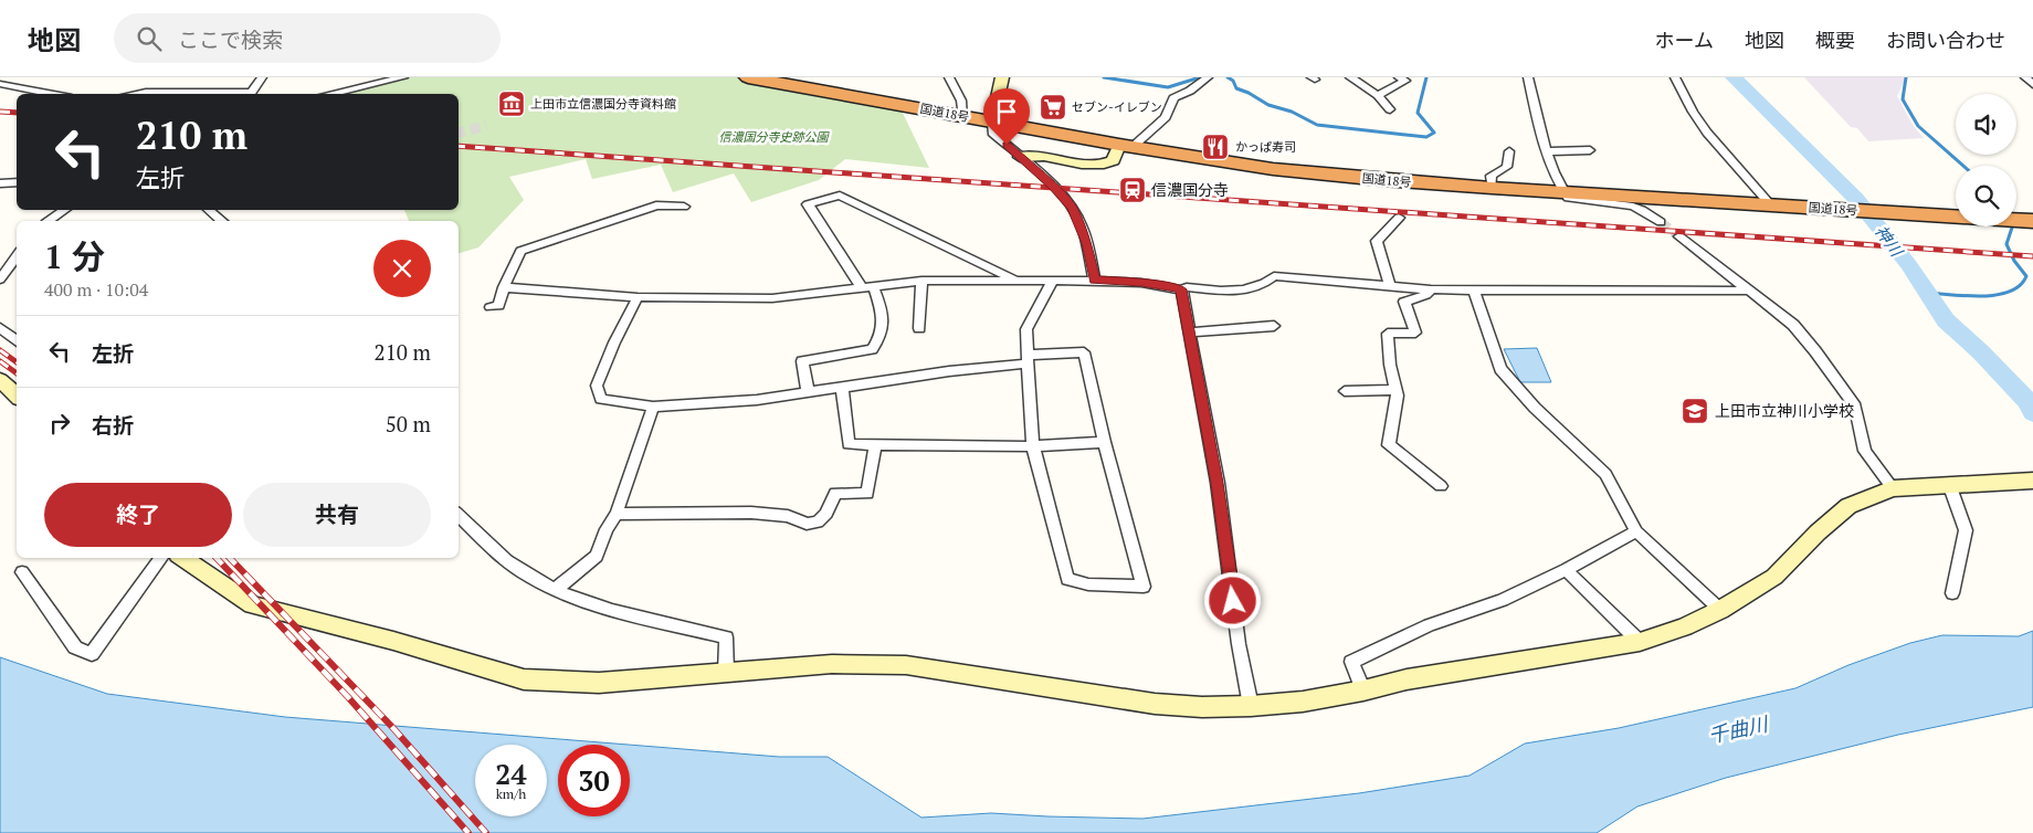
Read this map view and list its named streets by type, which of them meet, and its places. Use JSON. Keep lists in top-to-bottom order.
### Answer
{
  "streets": {
    "highway": ["国道18号"]
  },
  "water": ["神川", "千曲川"],
  "parks": ["信濃国分寺史跡公園"],
  "places": {
    "museum": ["上田市立信濃国分寺資料館"],
    "supermarket": ["セブン-イレブン"],
    "restaurant": ["かっぱ寿司"],
    "station": ["信濃国分寺"],
    "school or university": ["上田市立神川小学校"]
  },
  "page": {
    "header": "地図",
    "search": "ここで検索",
    "nav": [
      "ホーム",
      "地図",
      "概要",
      "お問い合わせ"
    ],
    "turn": ["210 m", "左折"],
    "heading": ["1 分", "400 m · 10:04"],
    "list": [
      {
        "name": "左折",
        "value": "210 m"
      },
      {
        "name": "右折",
        "value": "50 m"
      }
    ],
    "buttons": ["終了", "共有"],
    "speed": "24 km/h",
    "limit": "30"
  }
}
